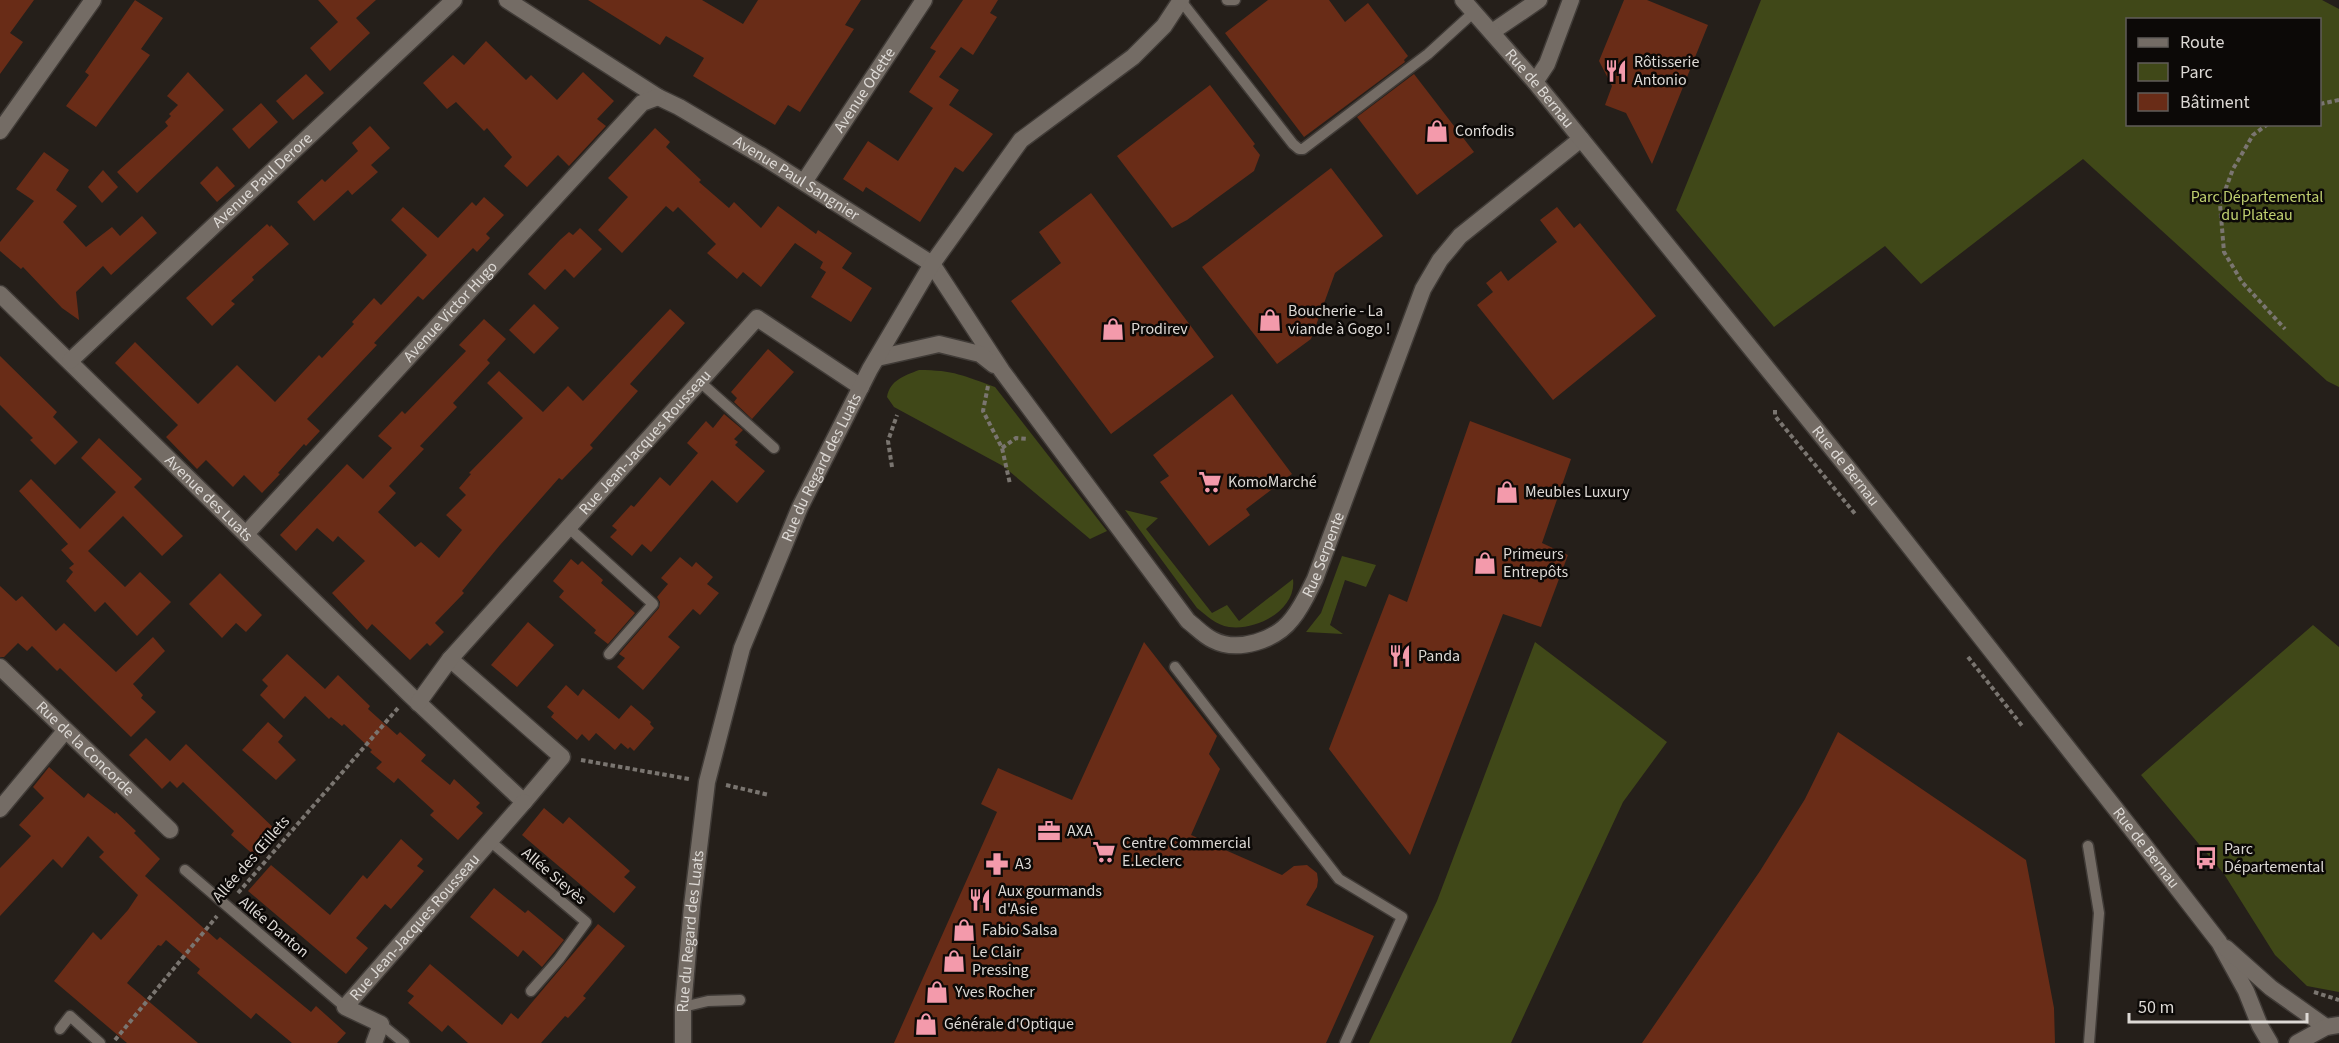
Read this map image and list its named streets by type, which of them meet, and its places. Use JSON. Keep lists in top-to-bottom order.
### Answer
{
  "streets": {
    "street": [
      "Rue de Bernau",
      "Avenue Odette",
      "Avenue Paul Sangnier",
      "Avenue Paul Derore",
      "Avenue Victor Hugo",
      "Rue Jean-Jacques Rousseau",
      "Rue du Regard des Luats",
      "Avenue des Luats",
      "Rue Serpente",
      "Rue de la Concorde"
    ],
    "lane": ["Allée Sieyès", "Allée Danton"],
    "path": ["Allée des Œillets"]
  },
  "crossings": [
    ["Rue de Bernau", "Rue Serpente"],
    ["Avenue Odette", "Avenue Paul Sangnier"],
    ["Avenue Paul Sangnier", "Avenue Victor Hugo"],
    ["Avenue Paul Sangnier", "Rue du Regard des Luats"],
    ["Avenue Paul Sangnier", "Rue Serpente"],
    ["Avenue Paul Derore", "Avenue des Luats"],
    ["Avenue Victor Hugo", "Avenue des Luats"],
    ["Rue Jean-Jacques Rousseau", "Rue du Regard des Luats"],
    ["Rue Jean-Jacques Rousseau", "Avenue des Luats"],
    ["Rue Jean-Jacques Rousseau", "Allée des Œillets"],
    ["Rue Jean-Jacques Rousseau", "Allée Sieyès"],
    ["Rue Jean-Jacques Rousseau", "Allée Danton"],
    ["Rue du Regard des Luats", "Rue Serpente"],
    ["Avenue des Luats", "Allée des Œillets"],
    ["Allée des Œillets", "Allée Danton"]
  ],
  "parks": ["Parc Départemental du Plateau"],
  "places": {
    "restaurant": ["Rôtisserie Antonio", "Panda", "Aux gourmands d'Asie"],
    "shop": [
      "Confodis",
      "Boucherie - La viande à Gogo !",
      "Prodirev",
      "Meubles Luxury",
      "Primeurs Entrepôts",
      "Fabio Salsa",
      "Le Clair Pressing",
      "Yves Rocher",
      "Générale d'Optique"
    ],
    "supermarket": ["KomoMarché", "Centre Commercial E.Leclerc"],
    "office": ["AXA"],
    "bus stop": ["Parc Départemental"],
    "pharmacy": ["A3"]
  },
  "legend": ["Route", "Parc", "Bâtiment"],
  "scale_bar": "50 m"
}
